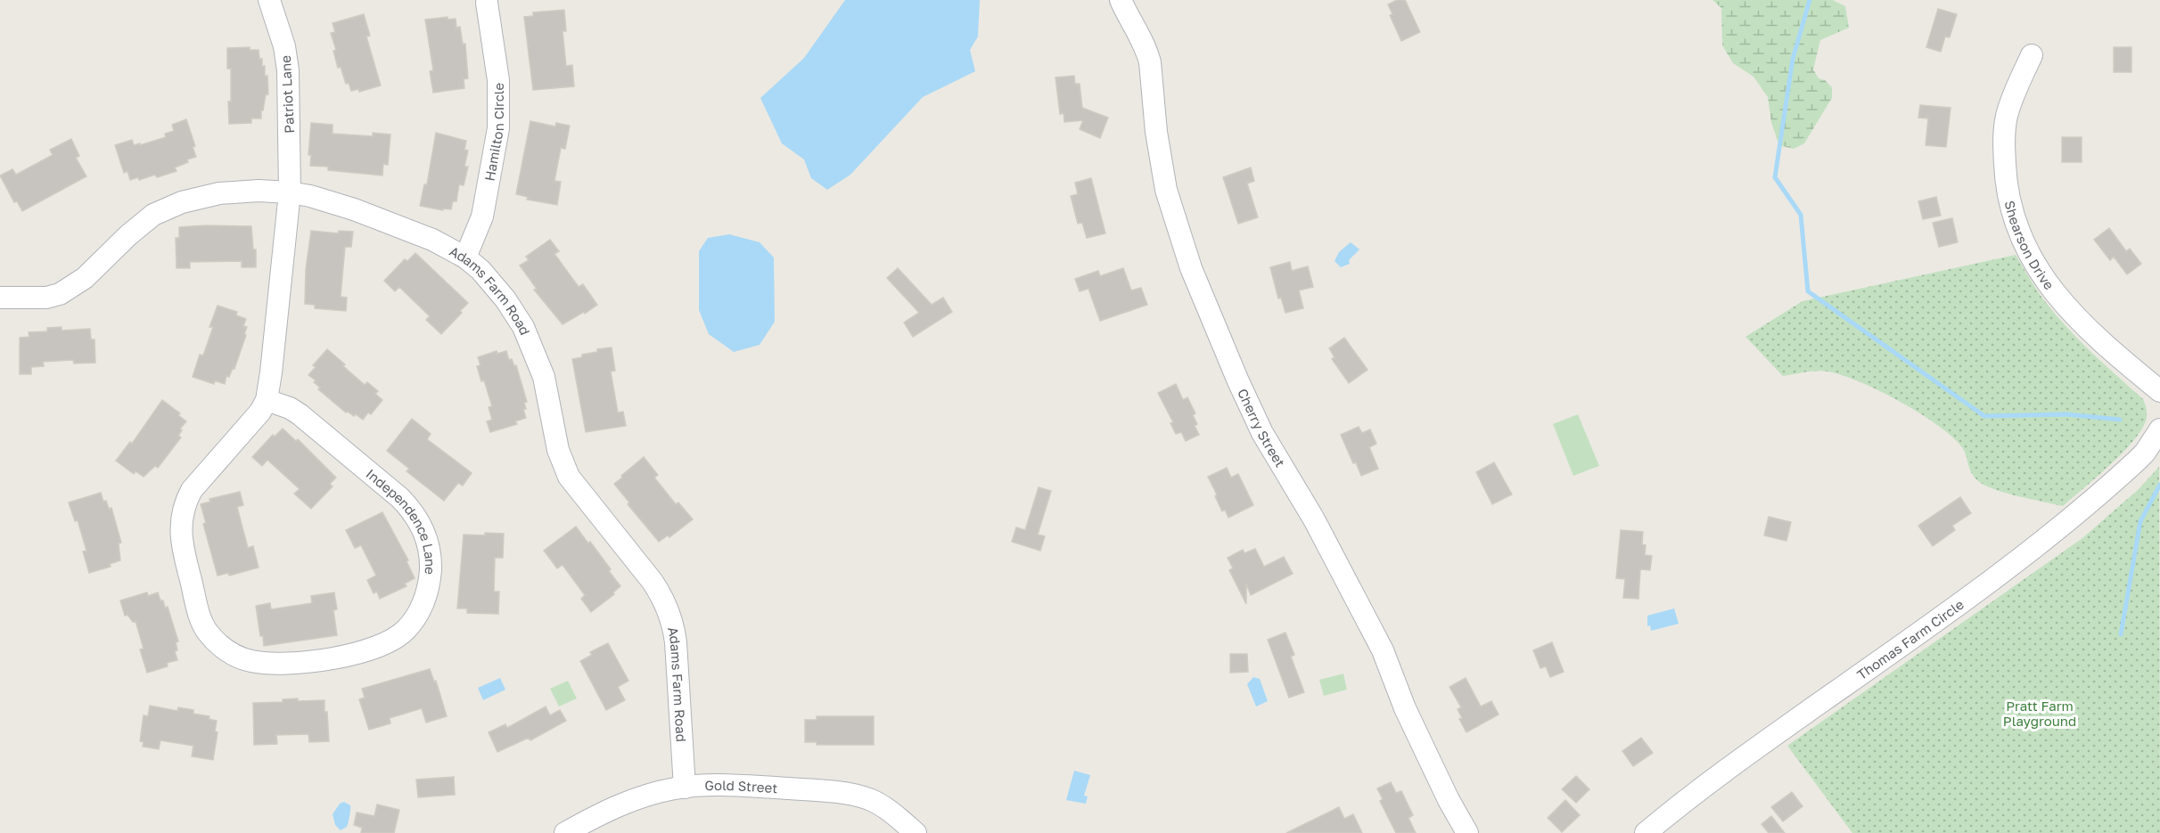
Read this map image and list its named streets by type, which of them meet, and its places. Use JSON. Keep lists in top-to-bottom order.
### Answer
{
  "streets": {
    "street": [
      "Patriot Lane",
      "Hamilton Circle",
      "Shearson Drive",
      "Adams Farm Road",
      "Cherry Street",
      "Independence Lane",
      "Thomas Farm Circle",
      "Gold Street"
    ]
  },
  "crossings": [
    ["Patriot Lane", "Adams Farm Road"],
    ["Patriot Lane", "Independence Lane"],
    ["Hamilton Circle", "Adams Farm Road"],
    ["Adams Farm Road", "Independence Lane"],
    ["Adams Farm Road", "Gold Street"]
  ],
  "parks": ["Pratt Farm Playground"]
}
